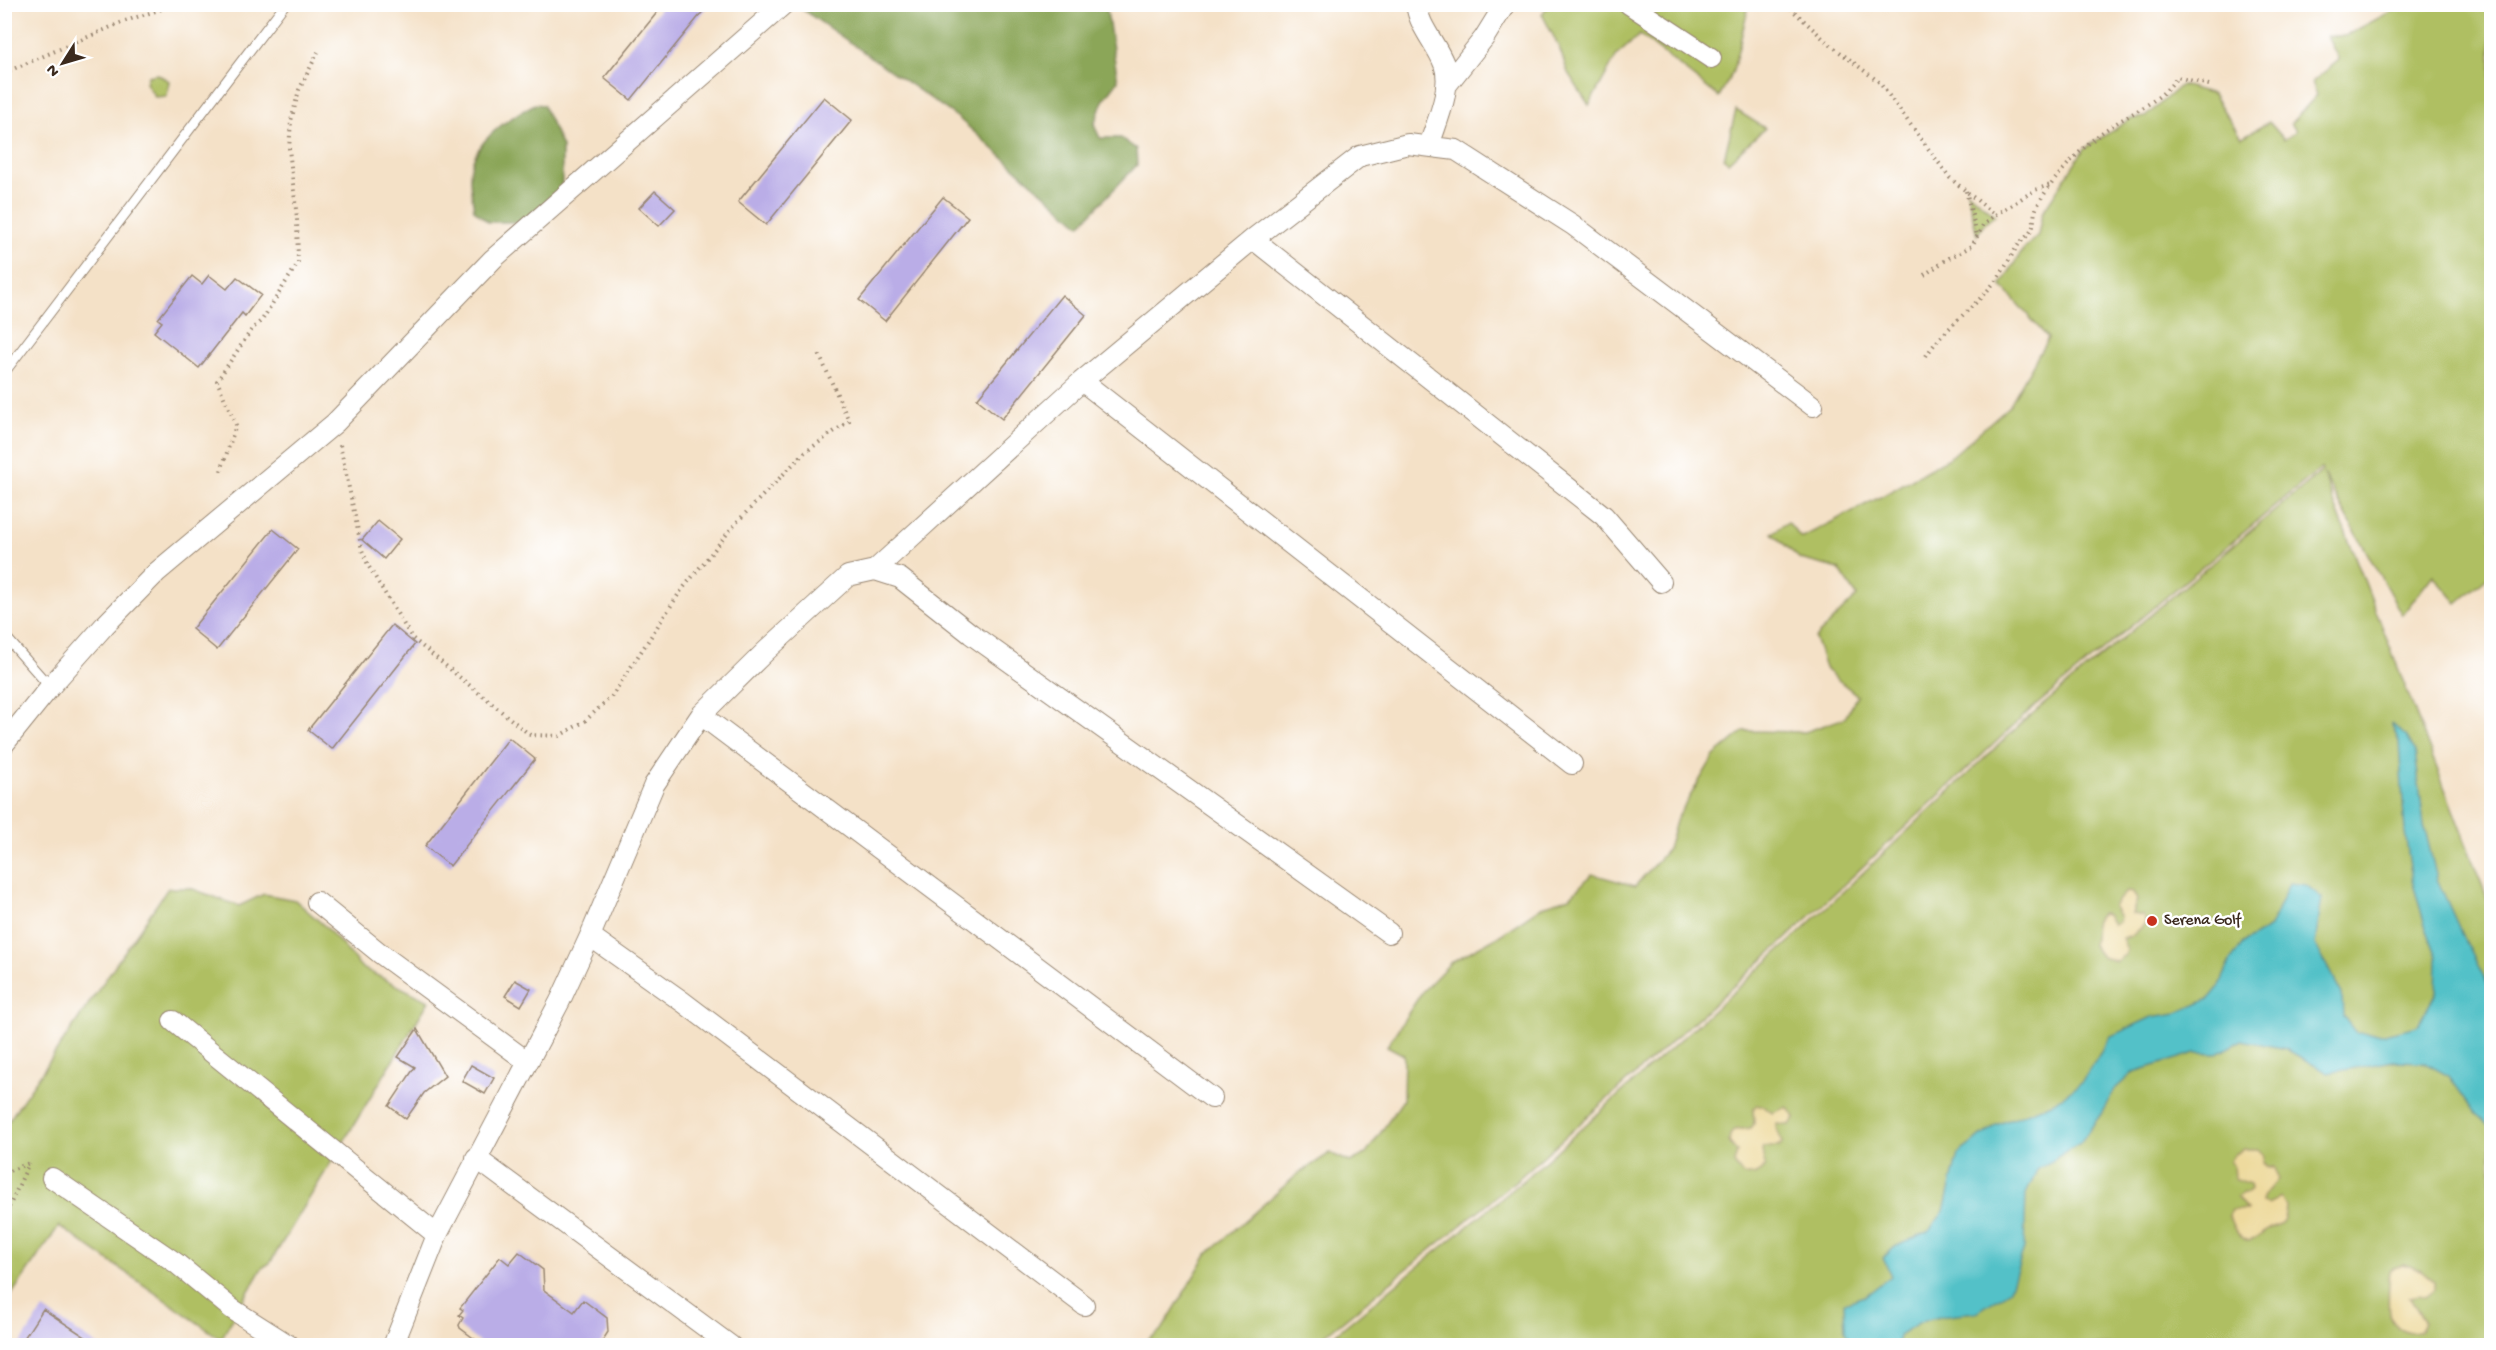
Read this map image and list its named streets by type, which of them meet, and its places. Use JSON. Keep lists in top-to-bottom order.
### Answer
{
  "places": ["Serena Golf"],
  "north": "bottom left"
}
